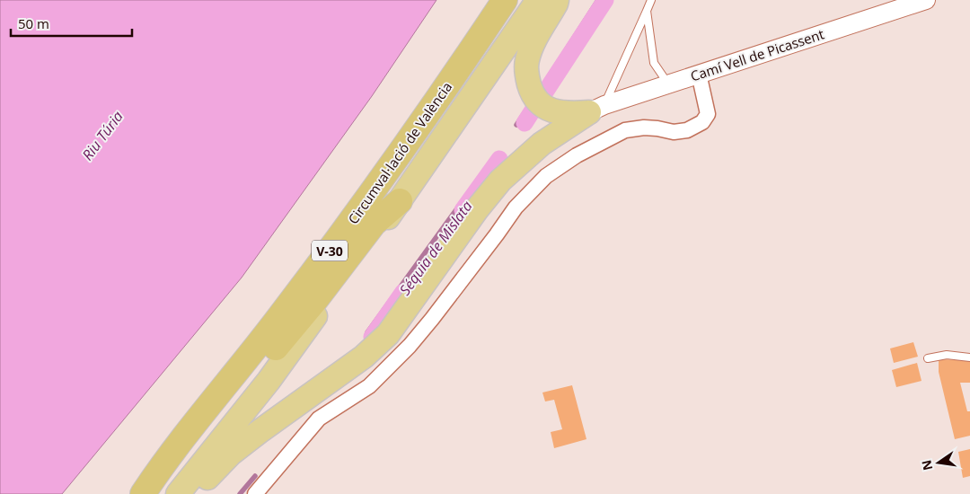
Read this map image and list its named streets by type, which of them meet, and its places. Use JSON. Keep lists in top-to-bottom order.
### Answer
{
  "streets": {
    "highway": ["Circumval·lació de València", "V-30"],
    "street": ["Camí Vell de Picassent"]
  },
  "water": ["Riu Túria", "Séquia de Mislata"],
  "scale_bar": "50 m",
  "north": "left"
}
